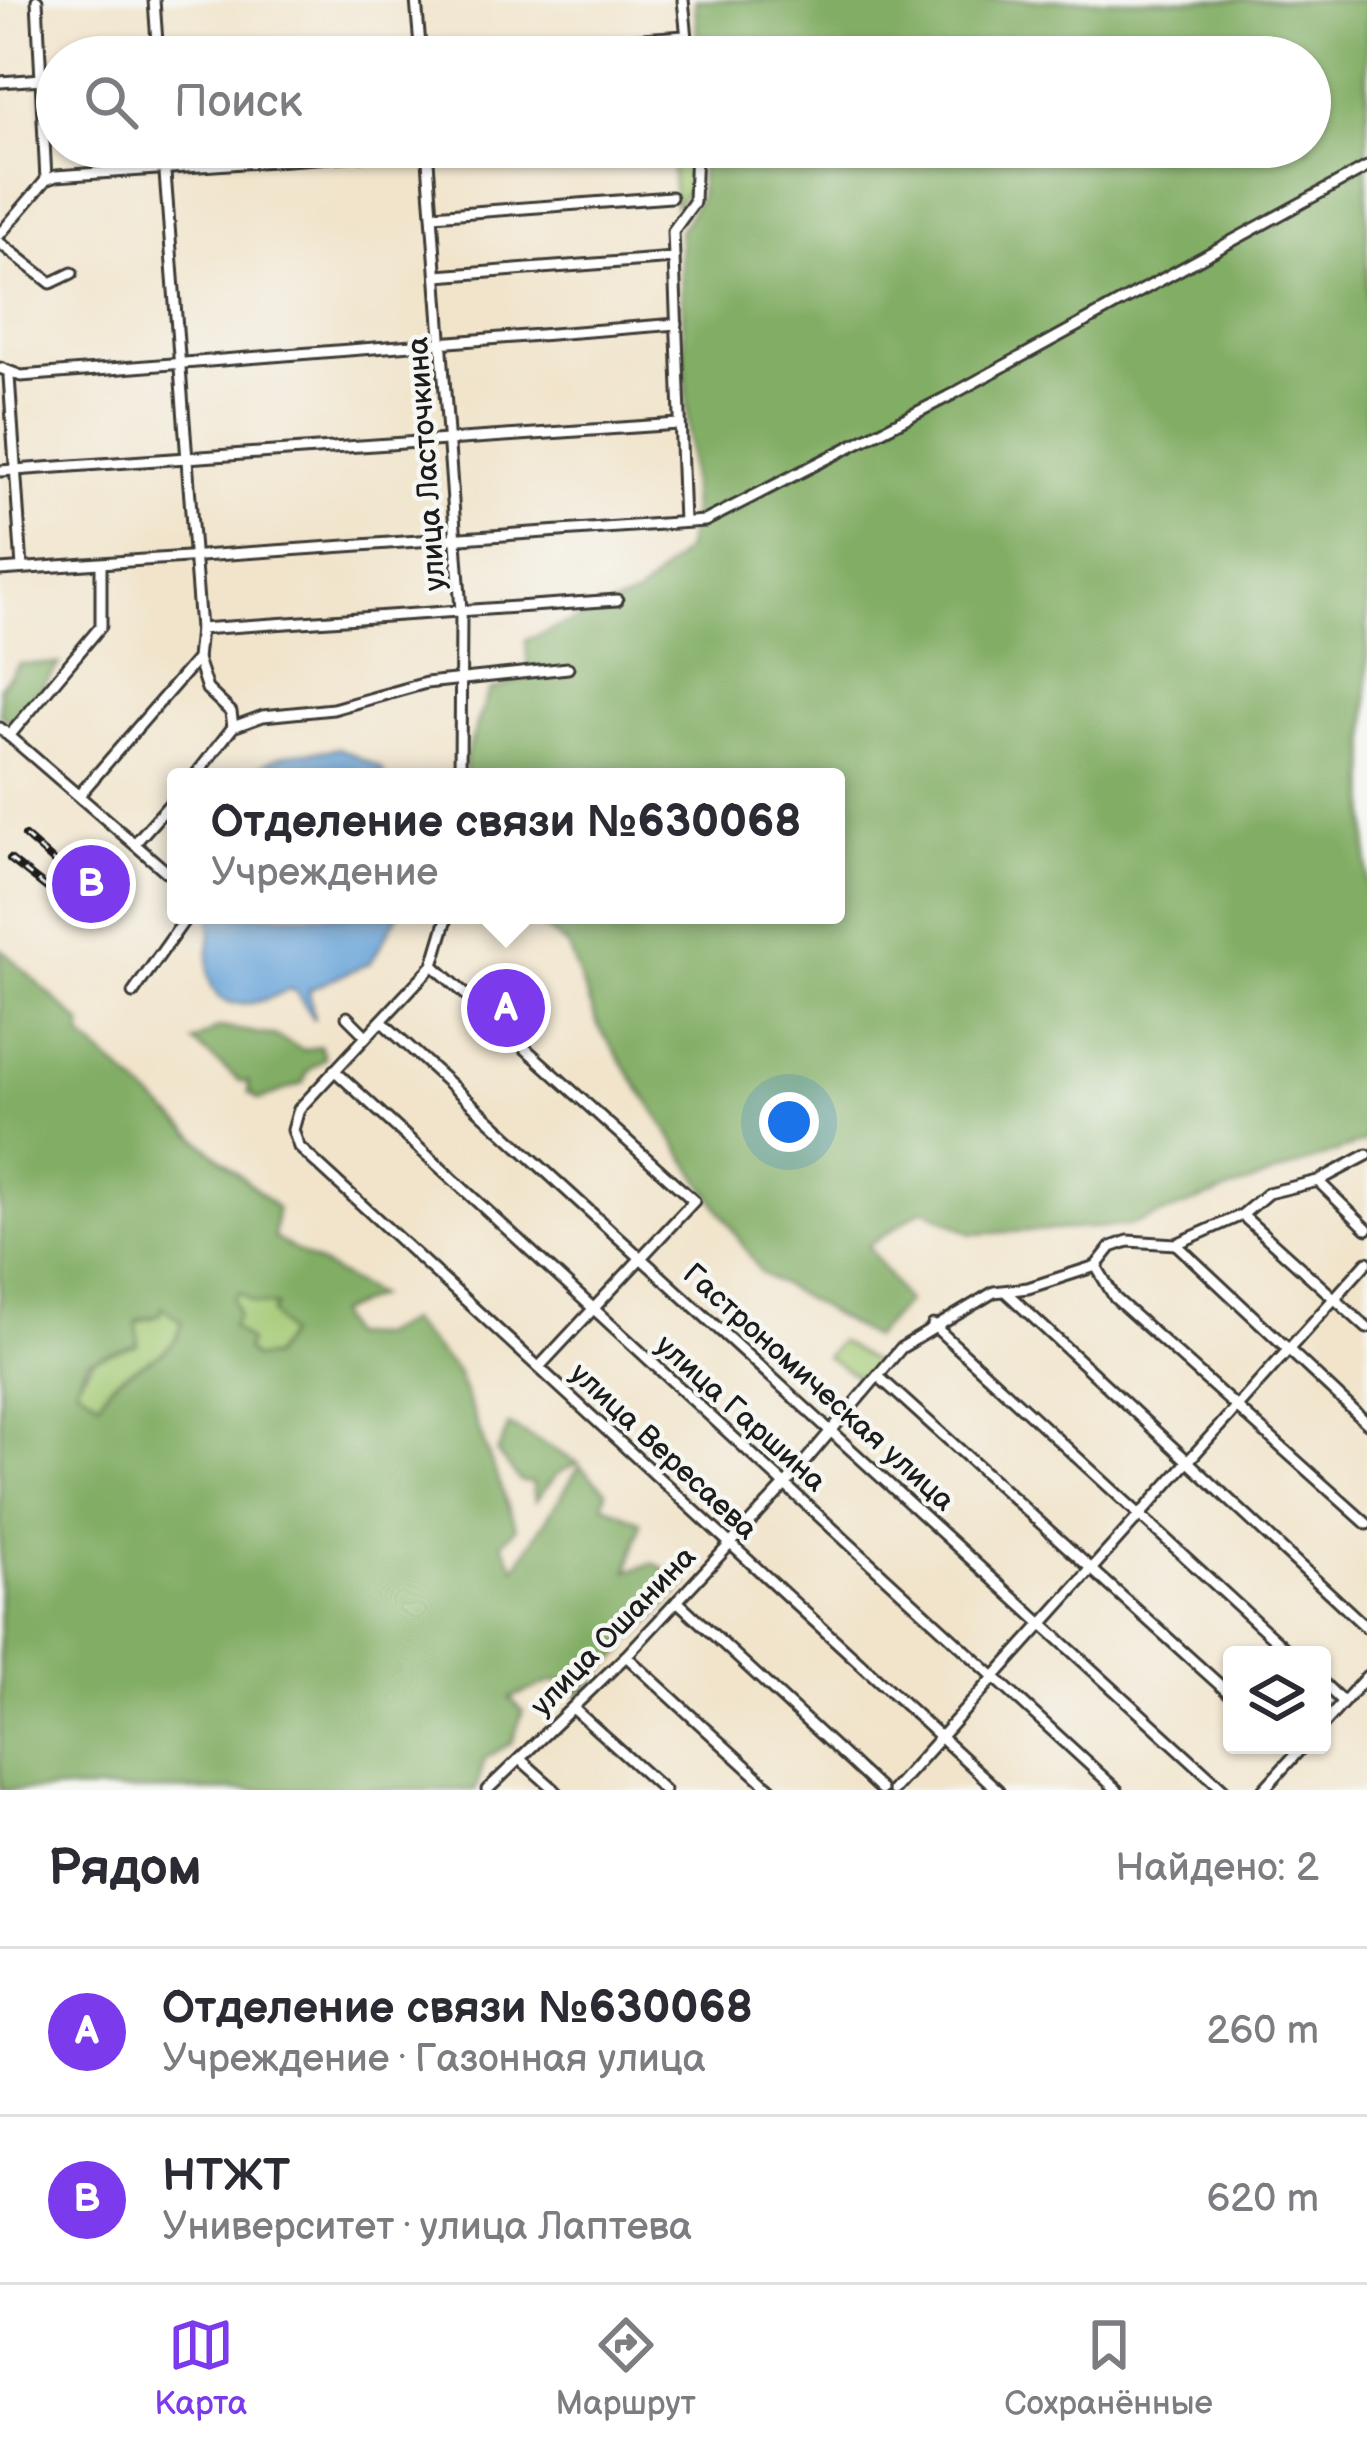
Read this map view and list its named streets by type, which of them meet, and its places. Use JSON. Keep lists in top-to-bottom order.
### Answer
{
  "streets": {
    "street": [
      "улица Ласточкина",
      "Гастрономическая улица",
      "улица Гаршина",
      "улица Вересаева",
      "улица Ошанина"
    ]
  },
  "crossings": [
    ["Гастрономическая улица", "улица Ошанина"],
    ["улица Гаршина", "улица Вересаева"],
    ["улица Гаршина", "улица Ошанина"],
    ["улица Вересаева", "улица Ошанина"]
  ],
  "page": {
    "search": "Поиск",
    "popup": ["Отделение связи №630068", "Учреждение"],
    "pins": ["B", "A"],
    "heading": ["Рядом", "Найдено: 2"],
    "list": [
      {
        "mark": "A",
        "name": "Отделение связи №630068",
        "note": "Учреждение · Газонная улица",
        "value": "260 m"
      },
      {
        "mark": "B",
        "name": "НТЖТ",
        "note": "Университет · улица Лаптева",
        "value": "620 m"
      }
    ],
    "nav": ["Карта", "Маршрут", "Сохранённые"]
  }
}
